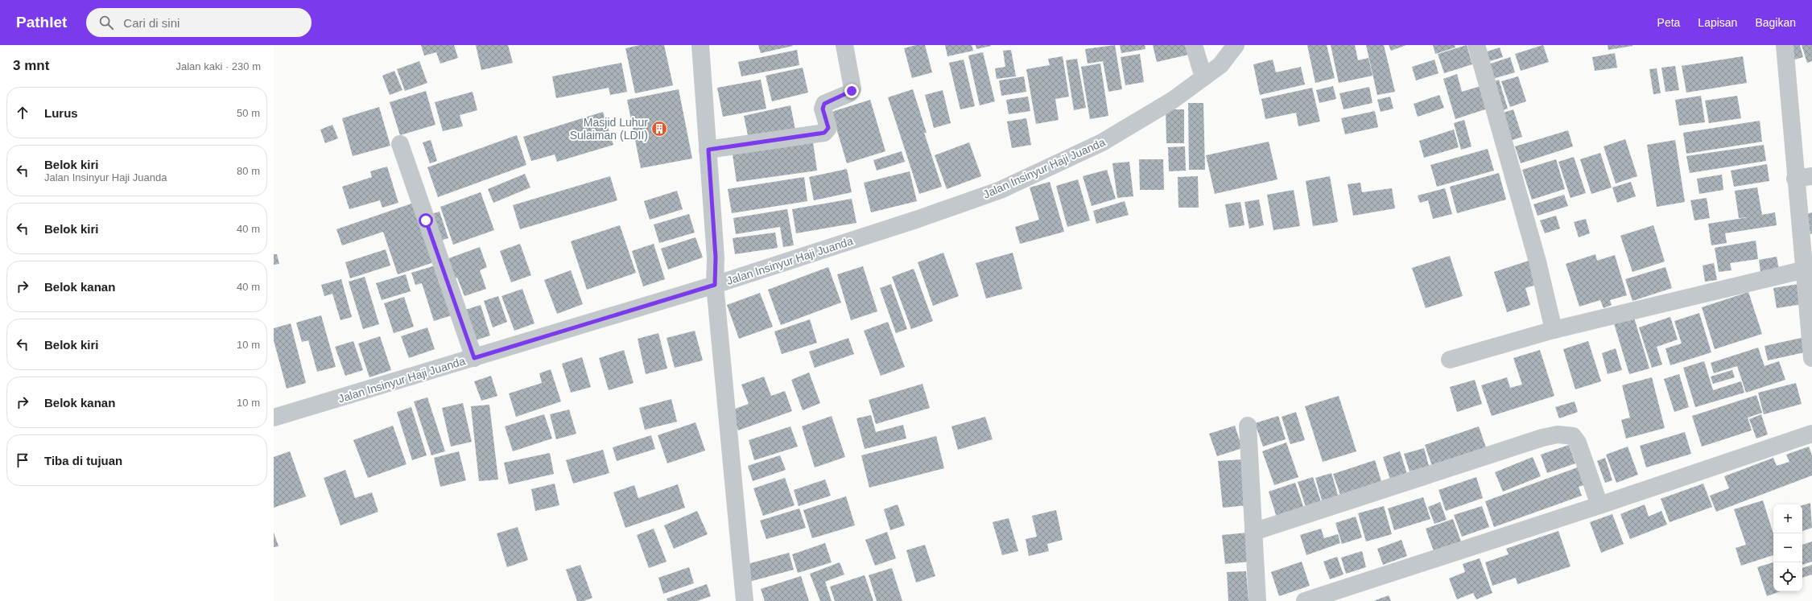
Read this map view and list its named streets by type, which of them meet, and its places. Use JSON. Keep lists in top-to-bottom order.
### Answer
{
  "streets": {
    "street": ["Jalan Insinyur Haji Juanda"]
  },
  "places": {
    "building": ["Masjid Luhur Sulaiman (LDII)"]
  },
  "page": {
    "header": "Pathlet",
    "search": "Cari di sini",
    "nav": ["Peta", "Lapisan", "Bagikan"],
    "heading": ["3 mnt", "Jalan kaki · 230 m"],
    "list": [
      ["Lurus", "50 m"],
      ["Belok kiri", "Jalan Insinyur Haji Juanda", "80 m"],
      ["Belok kiri", "40 m"],
      ["Belok kanan", "40 m"],
      ["Belok kiri", "10 m"],
      ["Belok kanan", "10 m"],
      "Tiba di tujuan"
    ],
    "map_buttons": ["+", "−"]
  }
}
